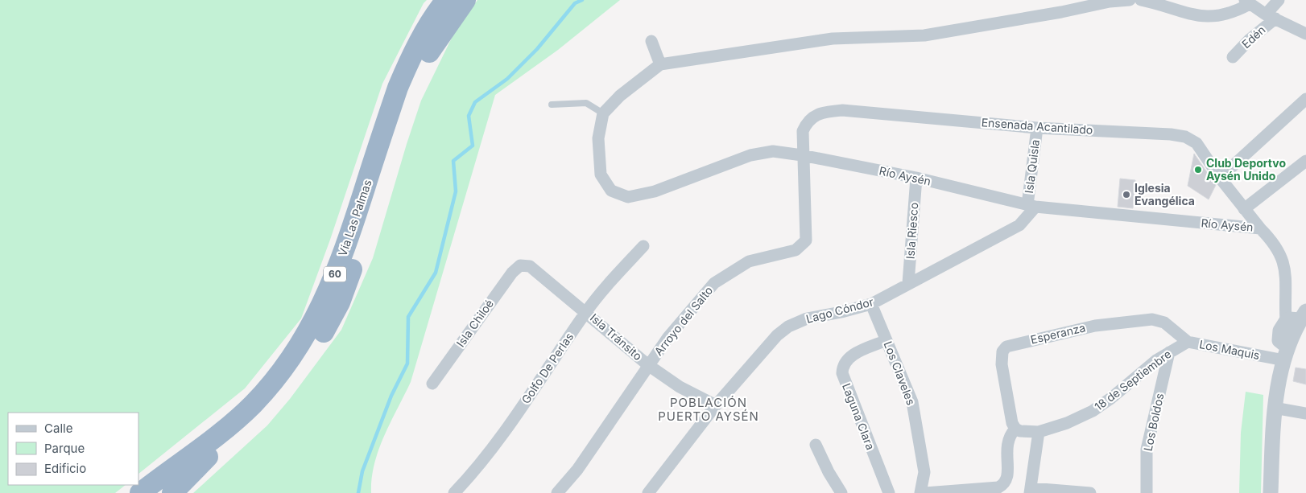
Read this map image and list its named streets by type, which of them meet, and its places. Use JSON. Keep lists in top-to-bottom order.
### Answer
{
  "streets": {
    "highway": ["Vía Las Palmas", "60"],
    "street": [
      "Edén",
      "Ensenada Acantilado",
      "Isla Quisla",
      "Río Aysén",
      "Isla Riesco",
      "Lago Cóndor",
      "Arroyo del Salto",
      "Isla Chiloé",
      "Esperanza",
      "Isla Tránsito",
      "Los Maquis",
      "Golfo De Perlas",
      "Los Claveles",
      "18 de Septiembre",
      "Laguna Clara",
      "Los Boldos"
    ]
  },
  "crossings": [
    ["Ensenada Acantilado", "Isla Quisla"],
    ["Ensenada Acantilado", "Río Aysén"],
    ["Ensenada Acantilado", "Arroyo del Salto"],
    ["Isla Quisla", "Río Aysén"],
    ["Isla Quisla", "Lago Cóndor"],
    ["Río Aysén", "Isla Riesco"],
    ["Río Aysén", "Lago Cóndor"],
    ["Río Aysén", "Arroyo del Salto"],
    ["Isla Riesco", "Lago Cóndor"],
    ["Lago Cóndor", "Isla Tránsito"],
    ["Lago Cóndor", "Los Claveles"],
    ["Arroyo del Salto", "Isla Tránsito"],
    ["Isla Chiloé", "Isla Tránsito"],
    ["Esperanza", "Los Maquis"],
    ["Esperanza", "18 de Septiembre"],
    ["Isla Tránsito", "Golfo De Perlas"],
    ["Los Maquis", "18 de Septiembre"],
    ["Los Maquis", "Los Boldos"],
    ["Los Claveles", "Laguna Clara"],
    ["18 de Septiembre", "Los Boldos"]
  ],
  "districts": ["POBLACIÓN PUERTO AYSÉN"],
  "places": ["Club Deportvo Aysén Unido", "Iglesia Evangélica"],
  "legend": ["Calle", "Parque", "Edificio"]
}
